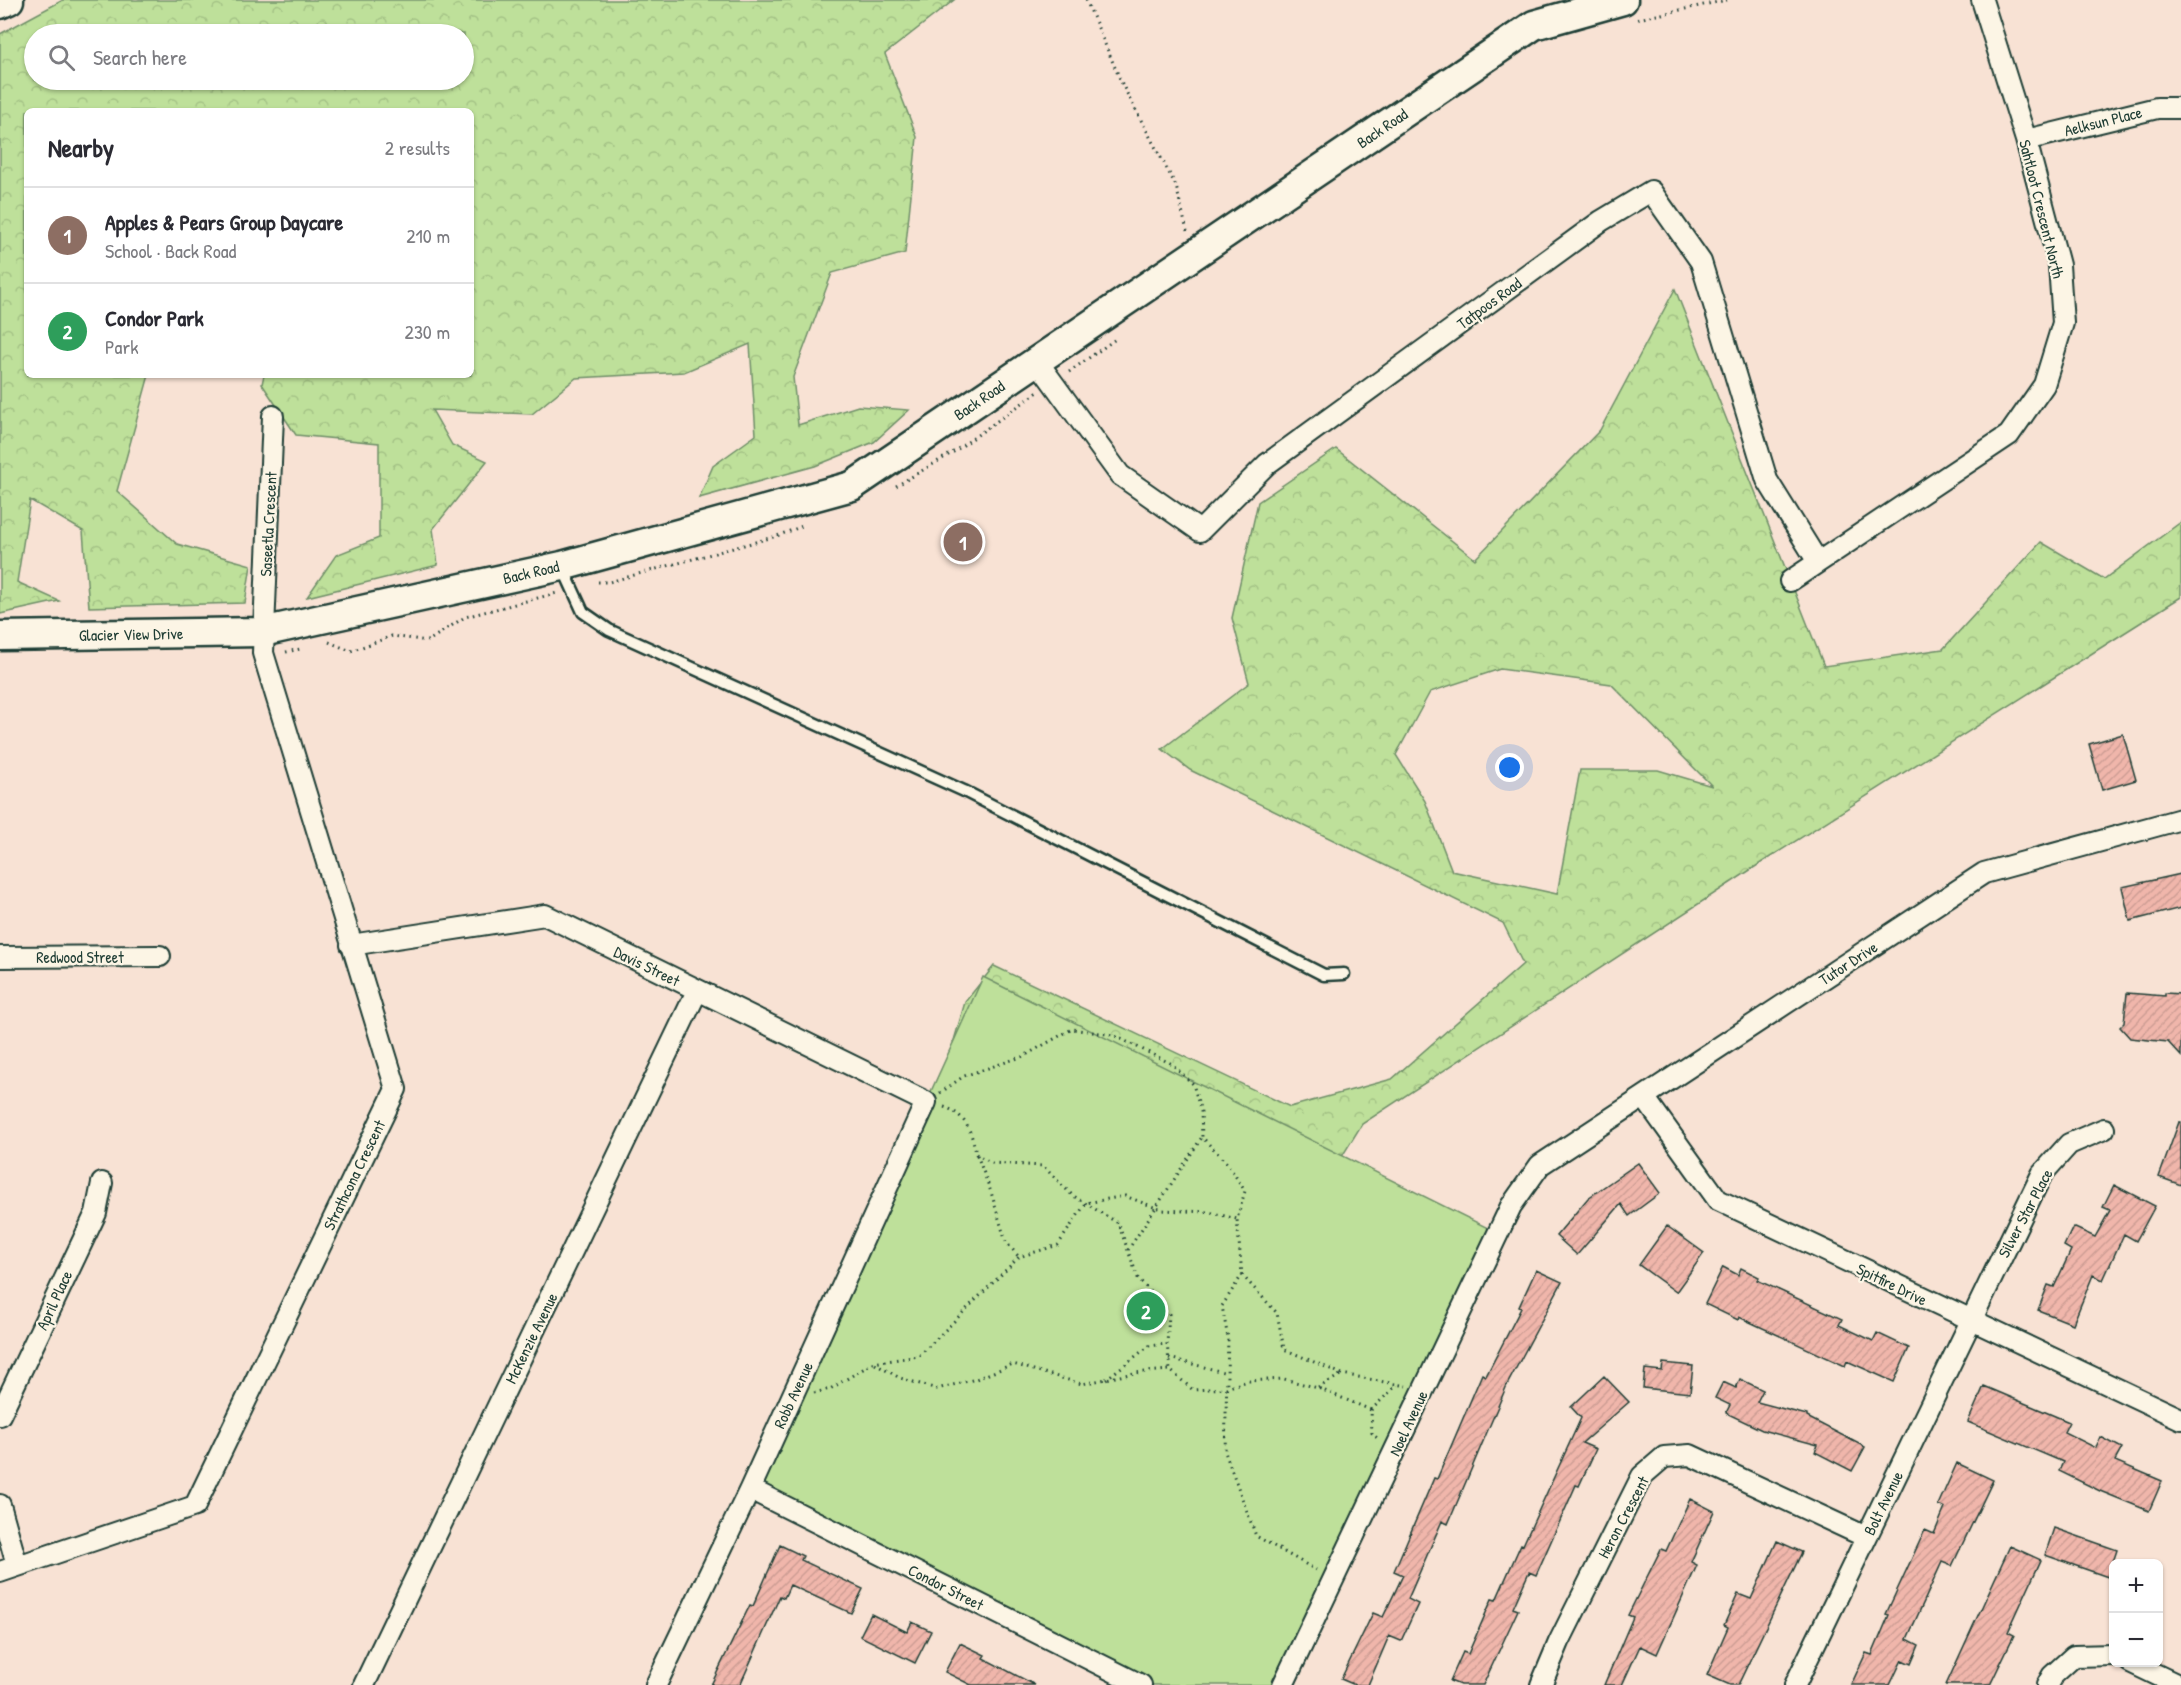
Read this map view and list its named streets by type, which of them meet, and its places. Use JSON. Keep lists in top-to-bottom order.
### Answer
{
  "streets": {
    "street": [
      "Aelksun Place",
      "Back Road",
      "Sahtloot Crescent North",
      "Tatpoos Road",
      "Saseetla Crescent",
      "Glacier View Drive",
      "Redwood Street",
      "Tutor Drive",
      "Davis Street",
      "Strathcona Crescent",
      "Silver Star Place",
      "Spitfire Drive",
      "April Place",
      "McKenzie Avenue",
      "Robb Avenue",
      "Noel Avenue",
      "Bolt Avenue",
      "Heron Crescent",
      "Condor Street"
    ]
  },
  "crossings": [
    ["Aelksun Place", "Sahtloot Crescent North"],
    ["Back Road", "Tatpoos Road"],
    ["Back Road", "Saseetla Crescent"],
    ["Back Road", "Glacier View Drive"],
    ["Back Road", "Strathcona Crescent"],
    ["Sahtloot Crescent North", "Tatpoos Road"],
    ["Saseetla Crescent", "Glacier View Drive"],
    ["Saseetla Crescent", "Strathcona Crescent"],
    ["Glacier View Drive", "Strathcona Crescent"],
    ["Tutor Drive", "Spitfire Drive"],
    ["Tutor Drive", "Noel Avenue"],
    ["Davis Street", "Strathcona Crescent"],
    ["Davis Street", "McKenzie Avenue"],
    ["Davis Street", "Robb Avenue"],
    ["Silver Star Place", "Spitfire Drive"],
    ["Silver Star Place", "Bolt Avenue"],
    ["Spitfire Drive", "Bolt Avenue"],
    ["Robb Avenue", "Condor Street"],
    ["Bolt Avenue", "Heron Crescent"]
  ],
  "page": {
    "search": "Search here",
    "heading": ["Nearby", "2 results"],
    "list": [
      {
        "mark": "1",
        "name": "Apples & Pears Group Daycare",
        "note": "School · Back Road",
        "value": "210 m"
      },
      {
        "mark": "2",
        "name": "Condor Park",
        "note": "Park",
        "value": "230 m"
      }
    ],
    "pins": ["1", "2"],
    "map_buttons": ["+", "−"]
  }
}
